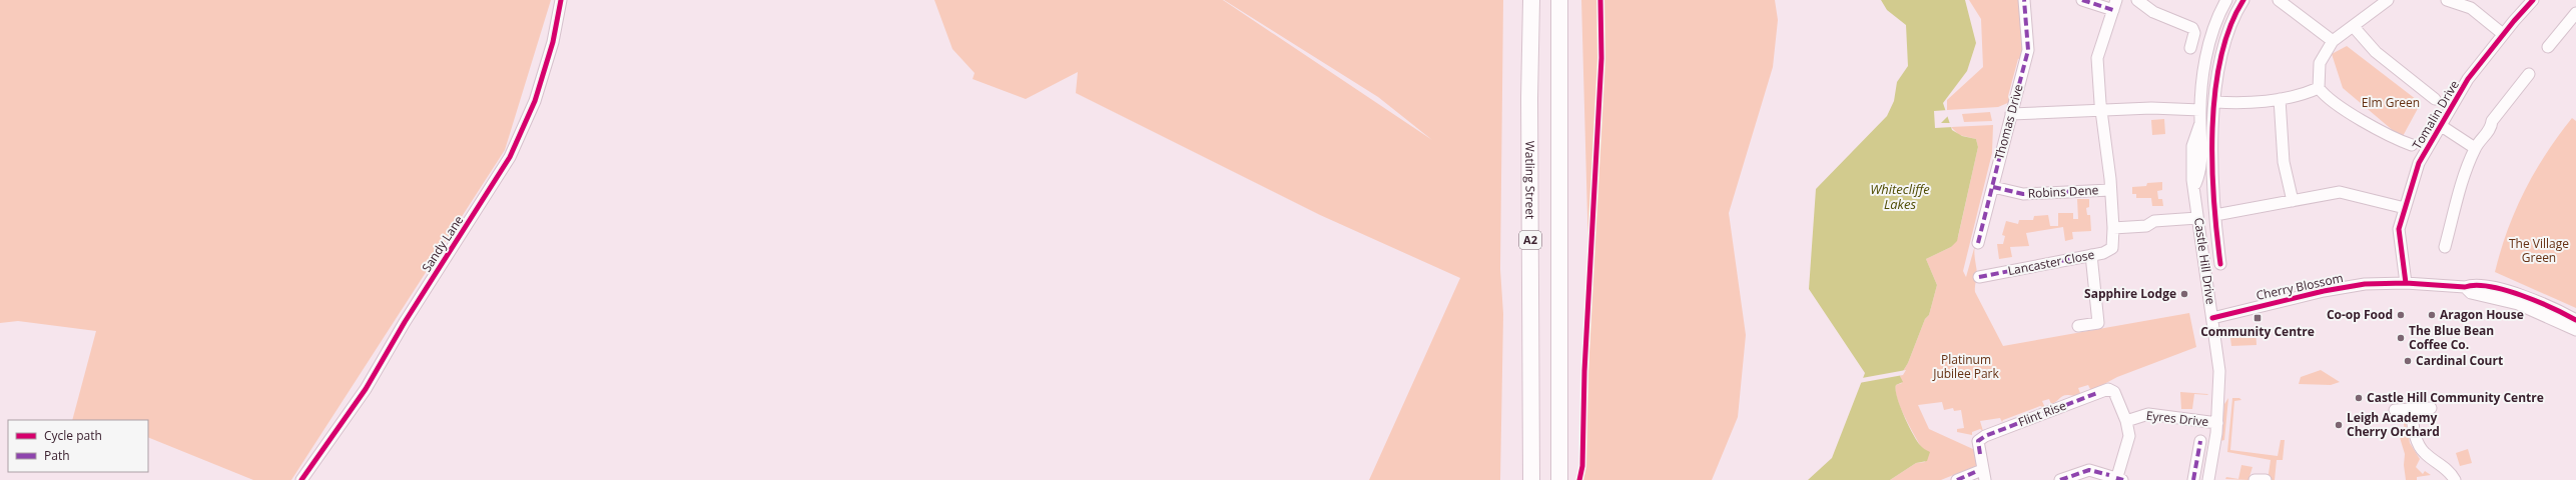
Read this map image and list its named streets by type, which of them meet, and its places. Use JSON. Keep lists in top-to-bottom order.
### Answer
{
  "streets": {
    "highway": ["Watling Street", "A2"],
    "street": [
      "Tomalin Drive",
      "Thomas Drive",
      "Robins Dene",
      "Sandy Lane",
      "Castle Hill Drive",
      "Lancaster Close",
      "Cherry Blossom",
      "Flint Rise",
      "Eyres Drive"
    ]
  },
  "crossings": [
    ["Tomalin Drive", "Cherry Blossom"],
    ["Thomas Drive", "Robins Dene"],
    ["Castle Hill Drive", "Cherry Blossom"],
    ["Castle Hill Drive", "Eyres Drive"],
    ["Flint Rise", "Eyres Drive"]
  ],
  "water": ["Whitecliffe Lakes"],
  "parks": ["Elm Green", "The Village Green", "Platinum Jubilee Park"],
  "places": {
    "other": [
      "Sapphire Lodge",
      "Co-op Food",
      "Aragon House",
      "The Blue Bean Coffee Co.",
      "Cardinal Court",
      "Castle Hill Community Centre",
      "Leigh Academy Cherry Orchard"
    ],
    "transit": ["Community Centre"]
  },
  "legend": ["Cycle path", "Path"]
}
